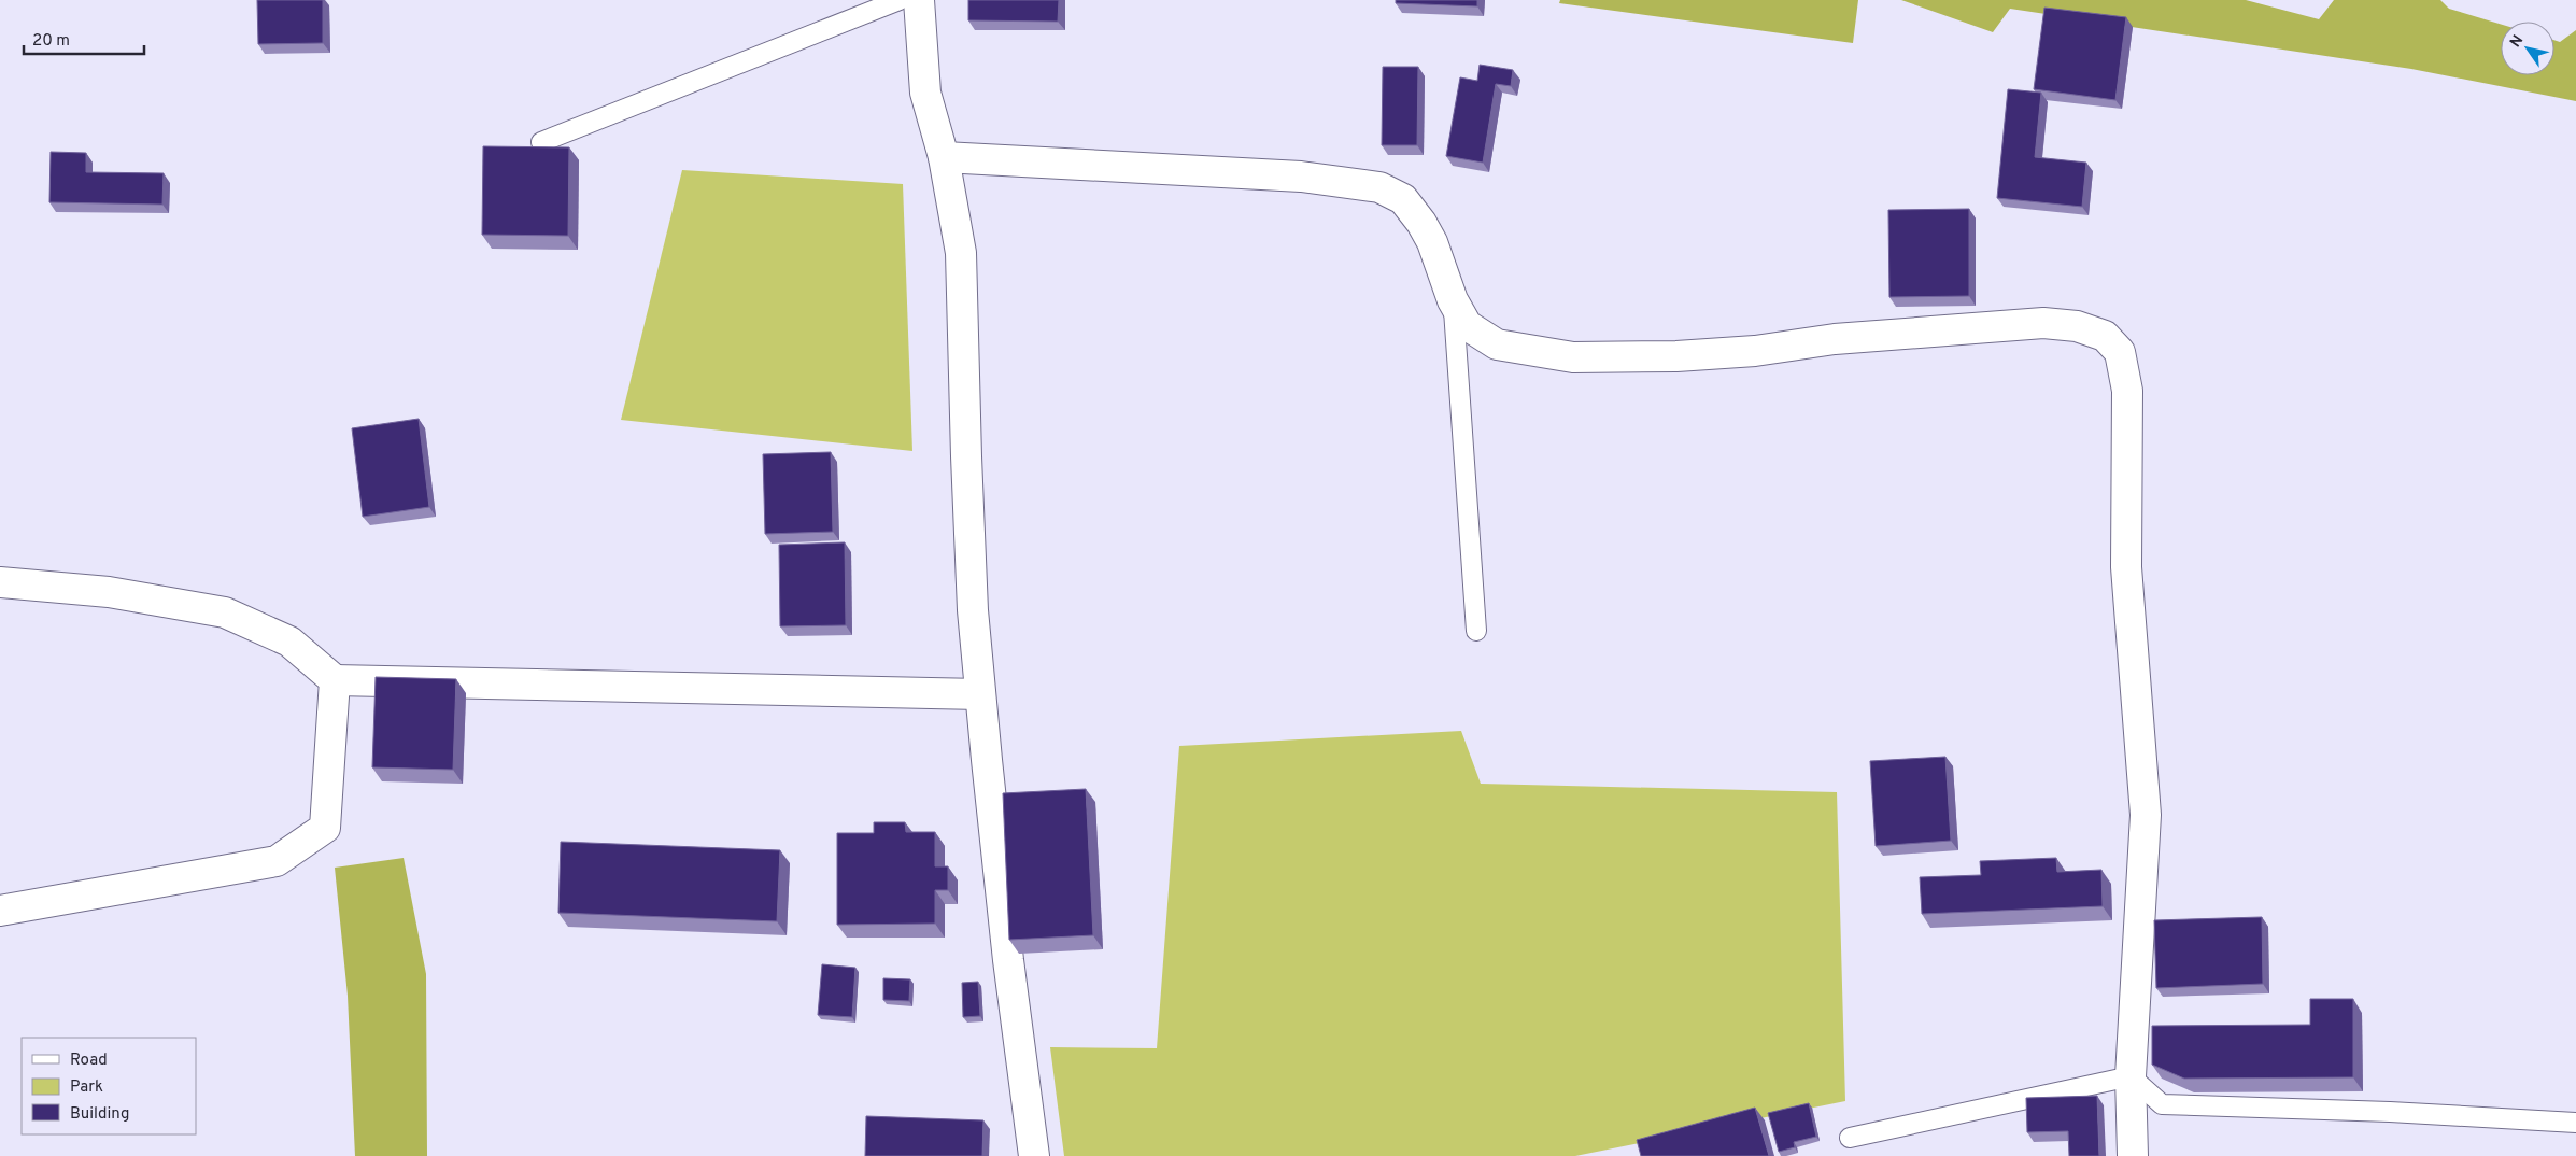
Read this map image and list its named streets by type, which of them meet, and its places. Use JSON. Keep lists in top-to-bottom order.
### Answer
{
  "legend": ["Road", "Park", "Building"],
  "scale_bar": "20 m",
  "north": "top left"
}
